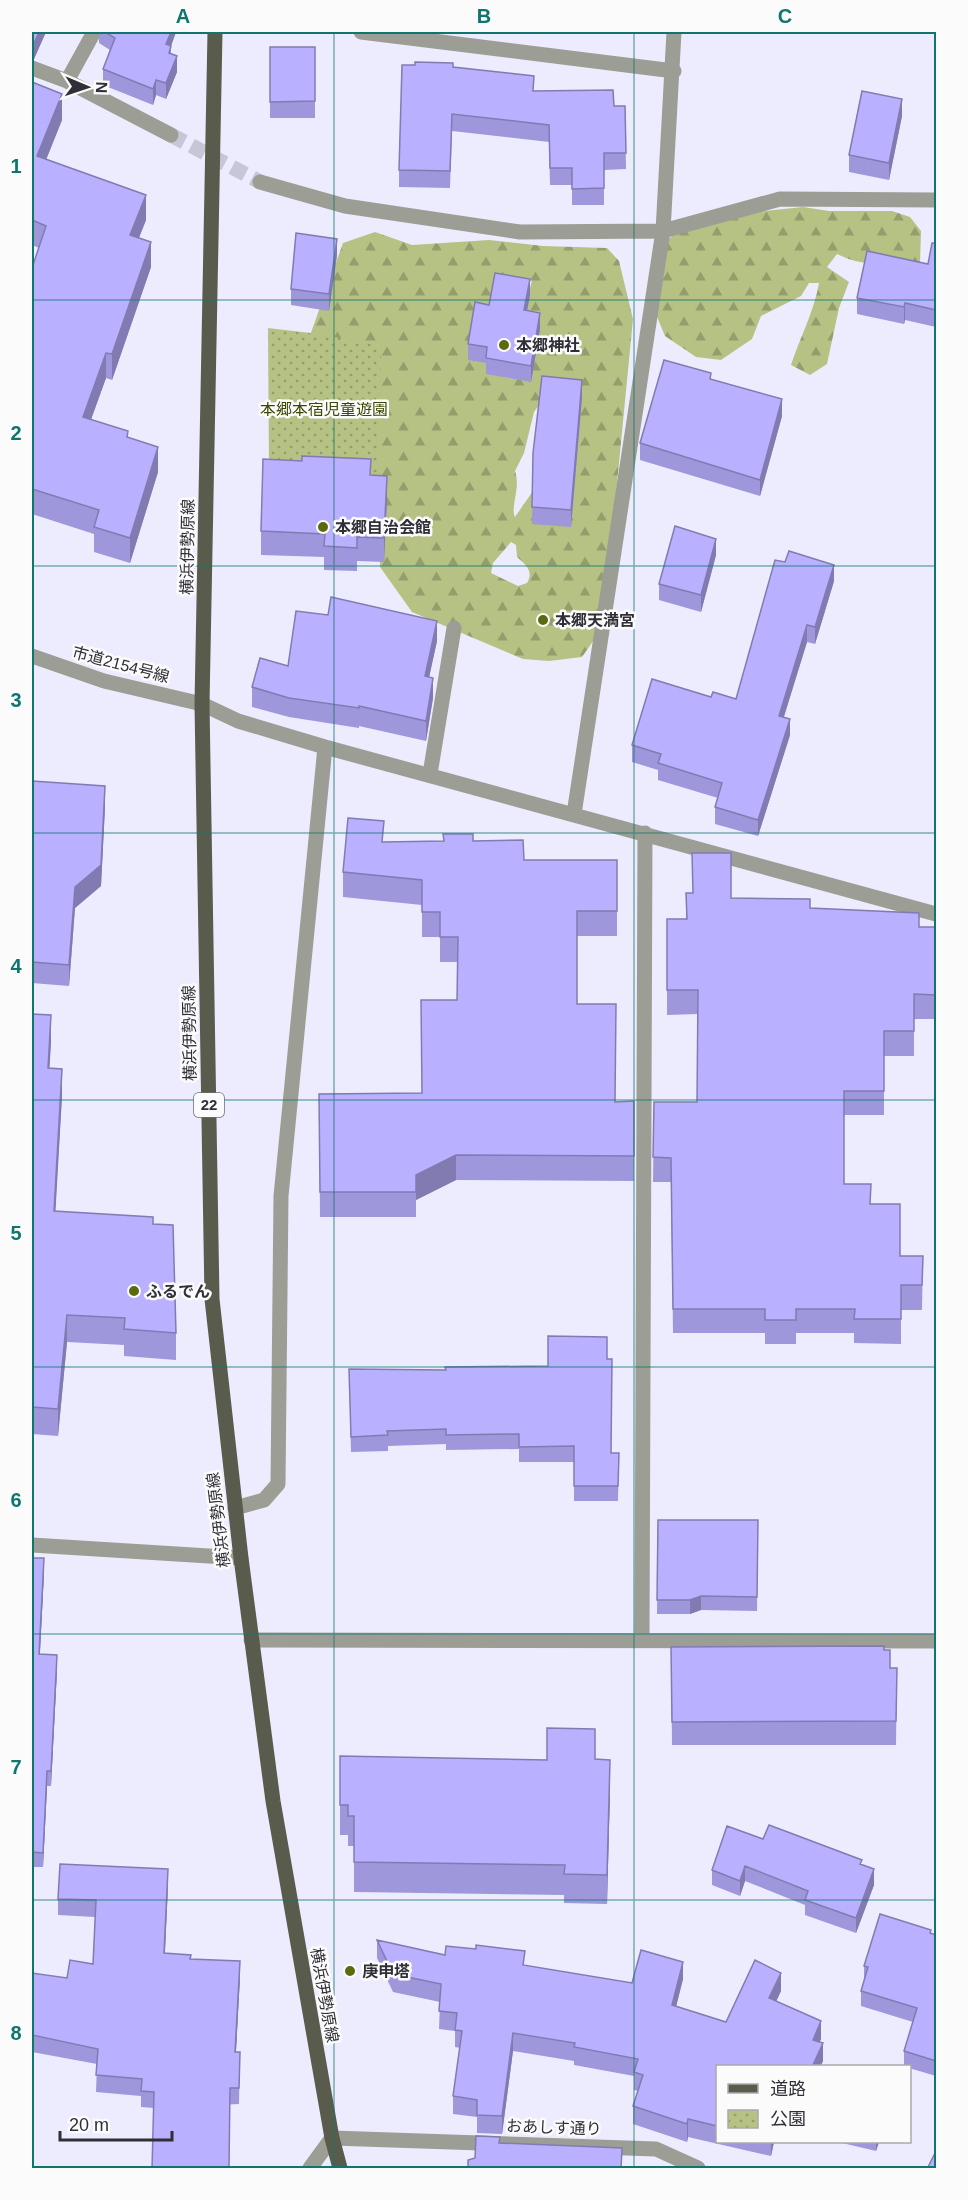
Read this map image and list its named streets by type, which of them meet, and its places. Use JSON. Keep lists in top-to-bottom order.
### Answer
{
  "streets": {
    "main road": ["横浜伊勢原線", "22"],
    "street": ["市道2154号線", "おあしす通り"]
  },
  "crossings": [
    ["横浜伊勢原線", "市道2154号線"],
    ["横浜伊勢原線", "おあしす通り"]
  ],
  "parks": ["本郷本宿児童遊園"],
  "places": [
    "本郷神社",
    "本郷自治会館",
    "本郷天満宮",
    "ふるでん",
    "庚申塔"
  ],
  "legend": ["道路", "公園"],
  "scale_bar": "20 m",
  "north": "right",
  "grid": {
    "columns": ["A", "B", "C"],
    "rows": [
      "1",
      "2",
      "3",
      "4",
      "5",
      "6",
      "7",
      "8"
    ]
  }
}
